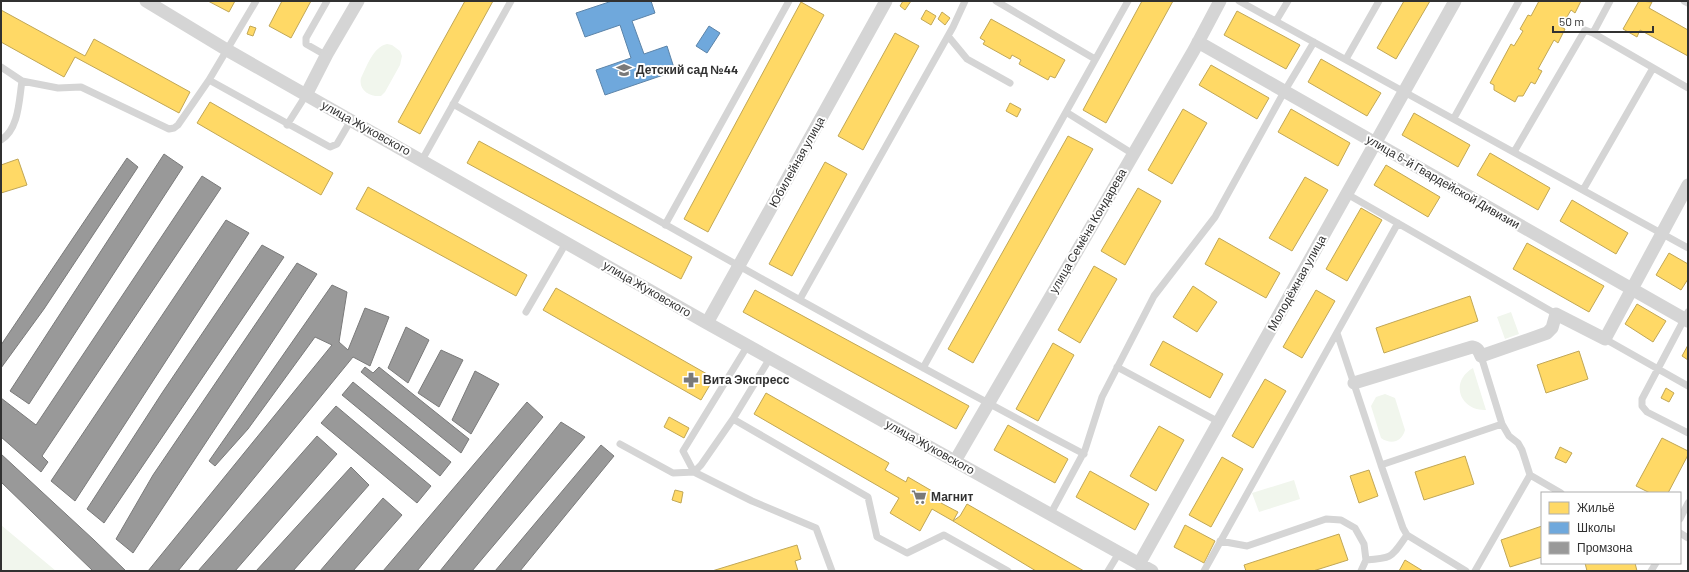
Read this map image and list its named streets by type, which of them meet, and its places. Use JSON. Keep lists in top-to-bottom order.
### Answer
{
  "streets": {
    "street": [
      "улица Жуковского",
      "Юбилейная улица",
      "улица 6-й Гвардейской Дивизии",
      "улица Семёна Кондарева",
      "Молодёжная улица"
    ]
  },
  "crossings": [
    ["улица Жуковского", "Юбилейная улица"],
    ["улица Жуковского", "улица Семёна Кондарева"],
    ["улица Жуковского", "Молодёжная улица"],
    ["улица 6-й Гвардейской Дивизии", "улица Семёна Кондарева"],
    ["улица 6-й Гвардейской Дивизии", "Молодёжная улица"]
  ],
  "places": {
    "school or university": ["Детский сад №44"],
    "pharmacy": ["Вита Экспресс"],
    "supermarket": ["Магнит"]
  },
  "legend": ["Жильё", "Школы", "Промзона"],
  "scale_bar": "50 m"
}
